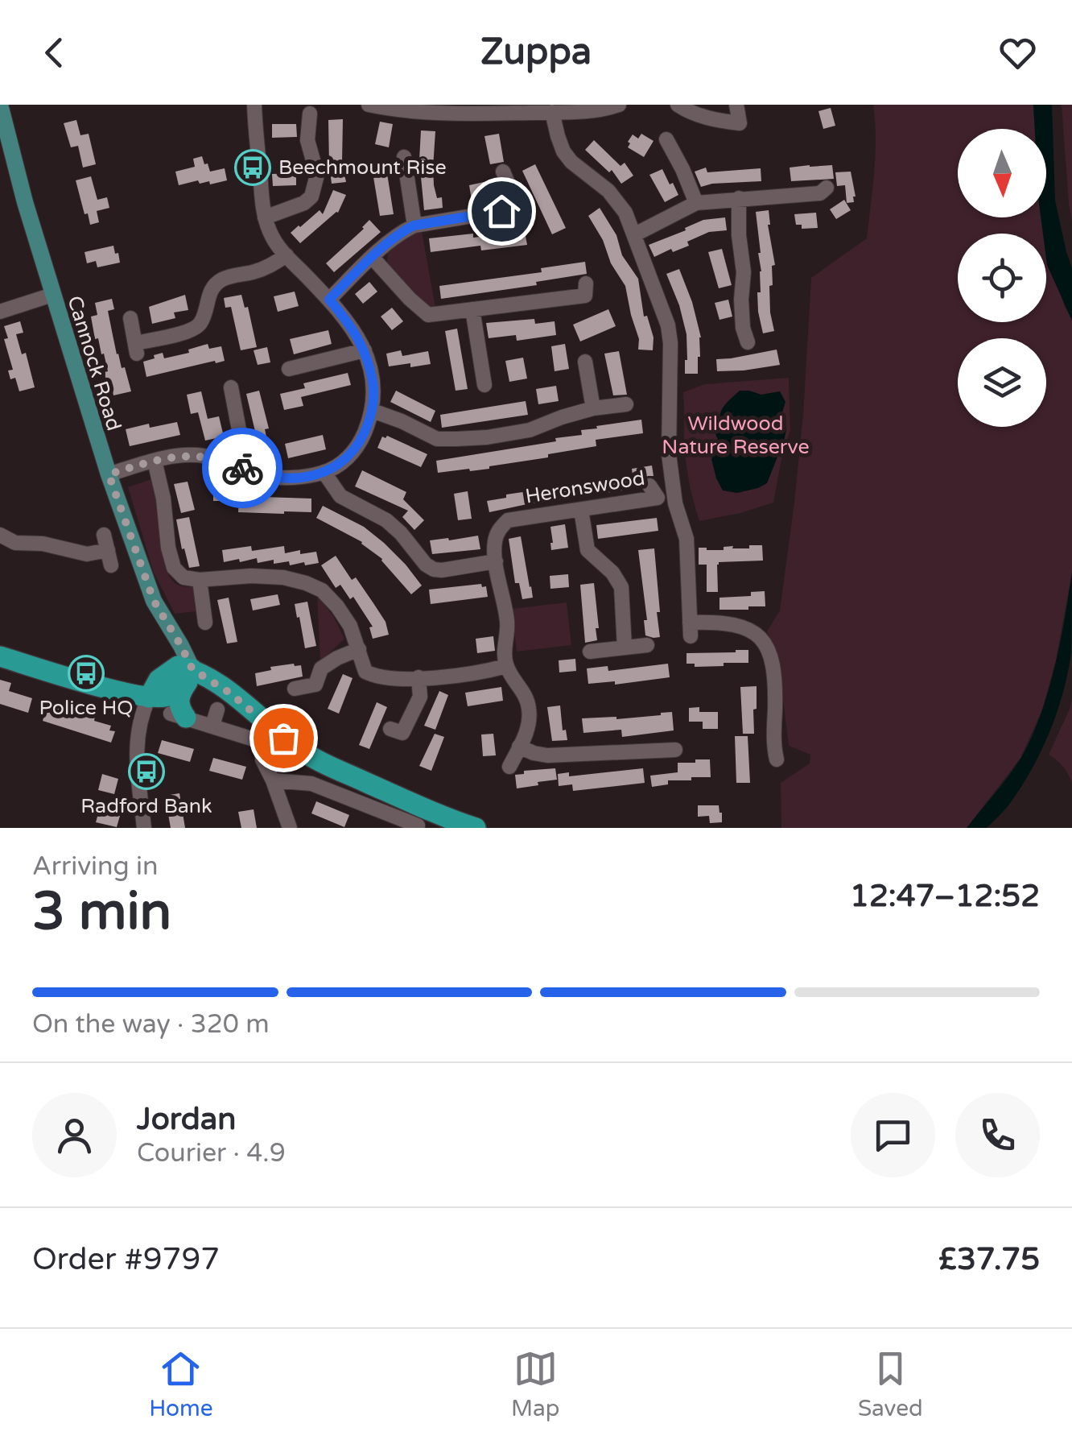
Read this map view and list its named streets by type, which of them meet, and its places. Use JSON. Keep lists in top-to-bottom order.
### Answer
{
  "streets": {
    "main road": ["Cannock Road"],
    "street": ["Heronswood"]
  },
  "parks": ["Wildwood Nature Reserve"],
  "places": {
    "bus stop": ["Beechmount Rise", "Police HQ", "Radford Bank"]
  },
  "north": "bottom",
  "page": {
    "header": "Zuppa",
    "heading": ["3 min", "Arriving in", "12:47–12:52"],
    "panel": [
      "Jordan",
      "Courier · 4.9",
      "Order #9797",
      "£37.75"
    ],
    "bar": "On the way · 320 m",
    "tabs": ["Home", "Map", "Saved"]
  }
}
